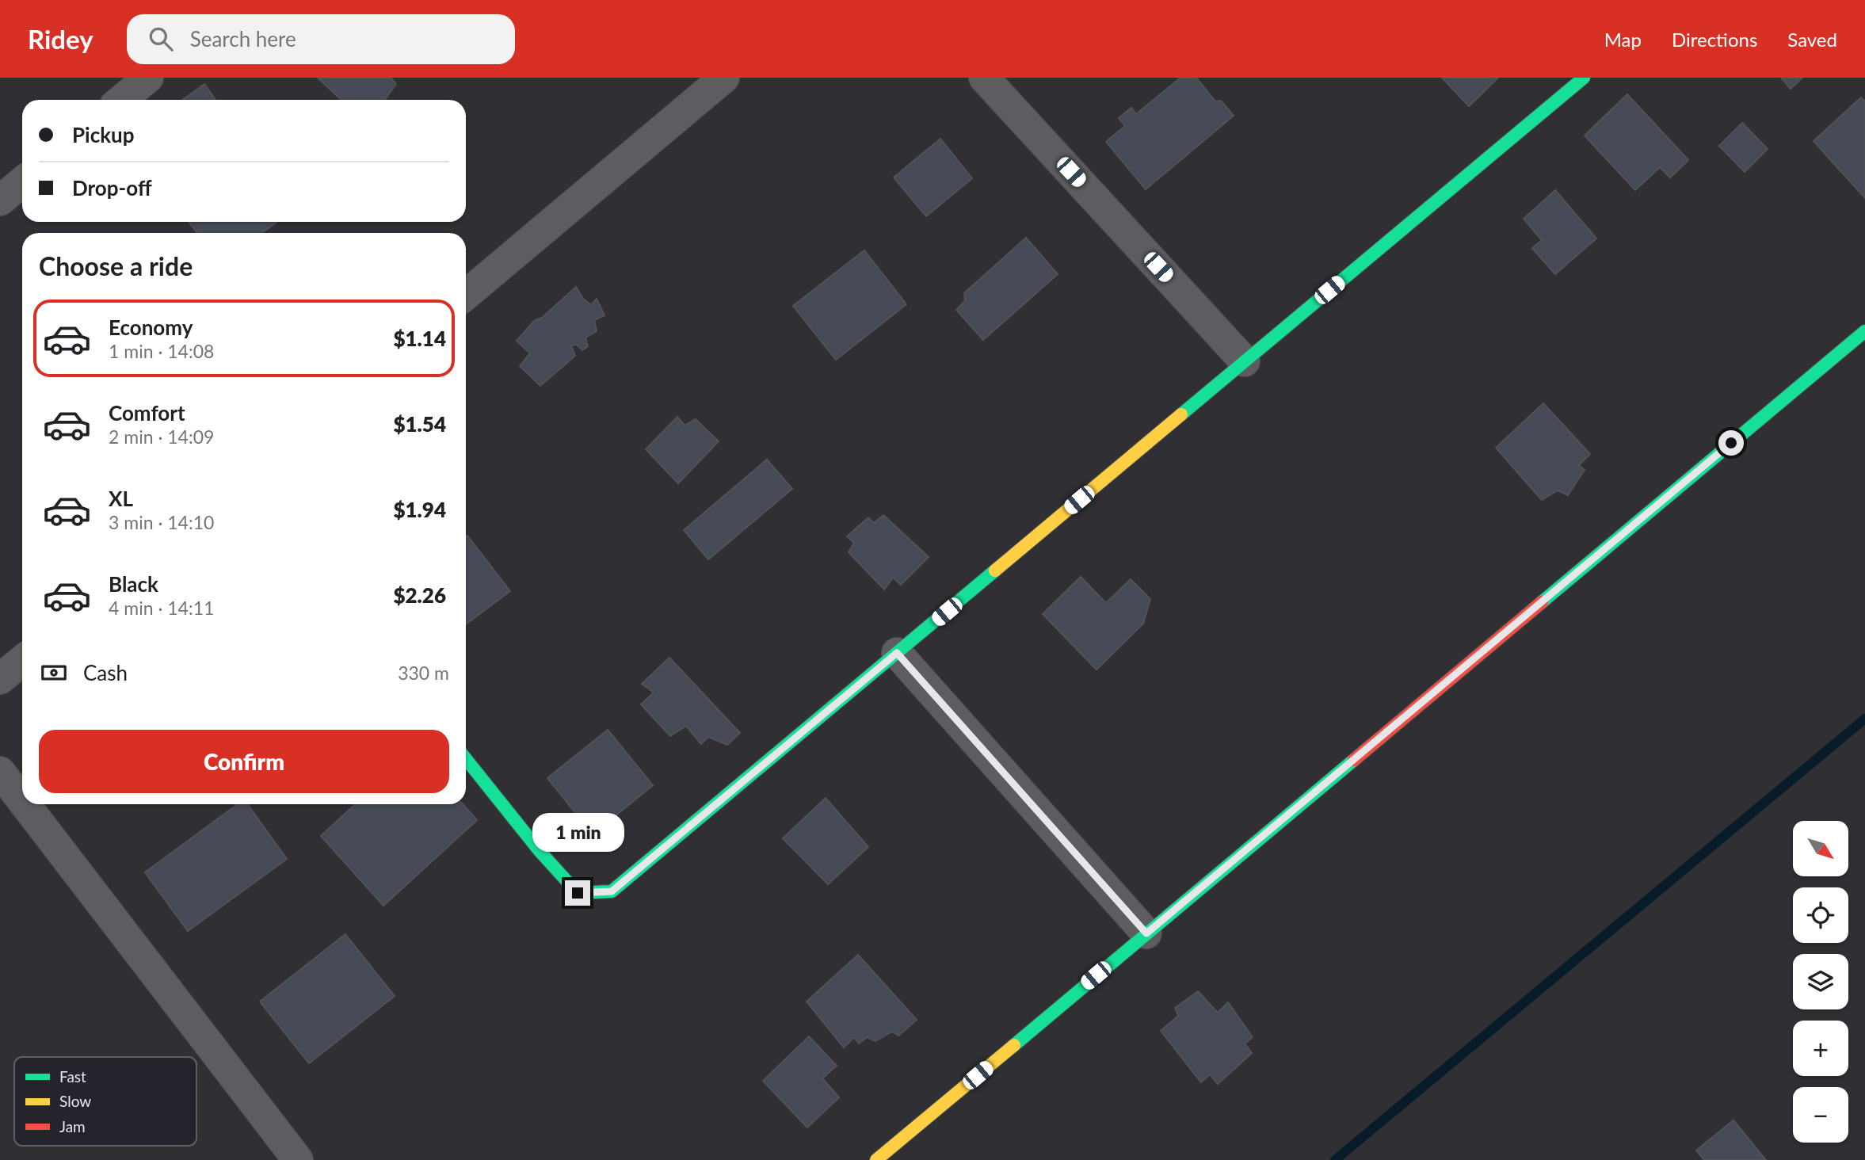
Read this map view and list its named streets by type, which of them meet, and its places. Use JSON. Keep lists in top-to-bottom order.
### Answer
{
  "legend": ["Fast", "Slow", "Jam"],
  "north": "bottom right",
  "page": {
    "header": "Ridey",
    "search": "Search here",
    "nav": ["Map", "Directions", "Saved"],
    "banner": ["Pickup", "Drop-off"],
    "heading": "Choose a ride",
    "list": [
      {
        "name": "Economy",
        "note": "1 min · 14:08",
        "value": "$1.14"
      },
      {
        "name": "Comfort",
        "note": "2 min · 14:09",
        "value": "$1.54"
      },
      {
        "name": "XL",
        "note": "3 min · 14:10",
        "value": "$1.94"
      },
      {
        "name": "Black",
        "note": "4 min · 14:11",
        "value": "$2.26"
      }
    ],
    "pay": ["Cash", "330 m"],
    "buttons": "Confirm",
    "bubble": "1 min",
    "map_buttons": ["+", "−"]
  }
}
